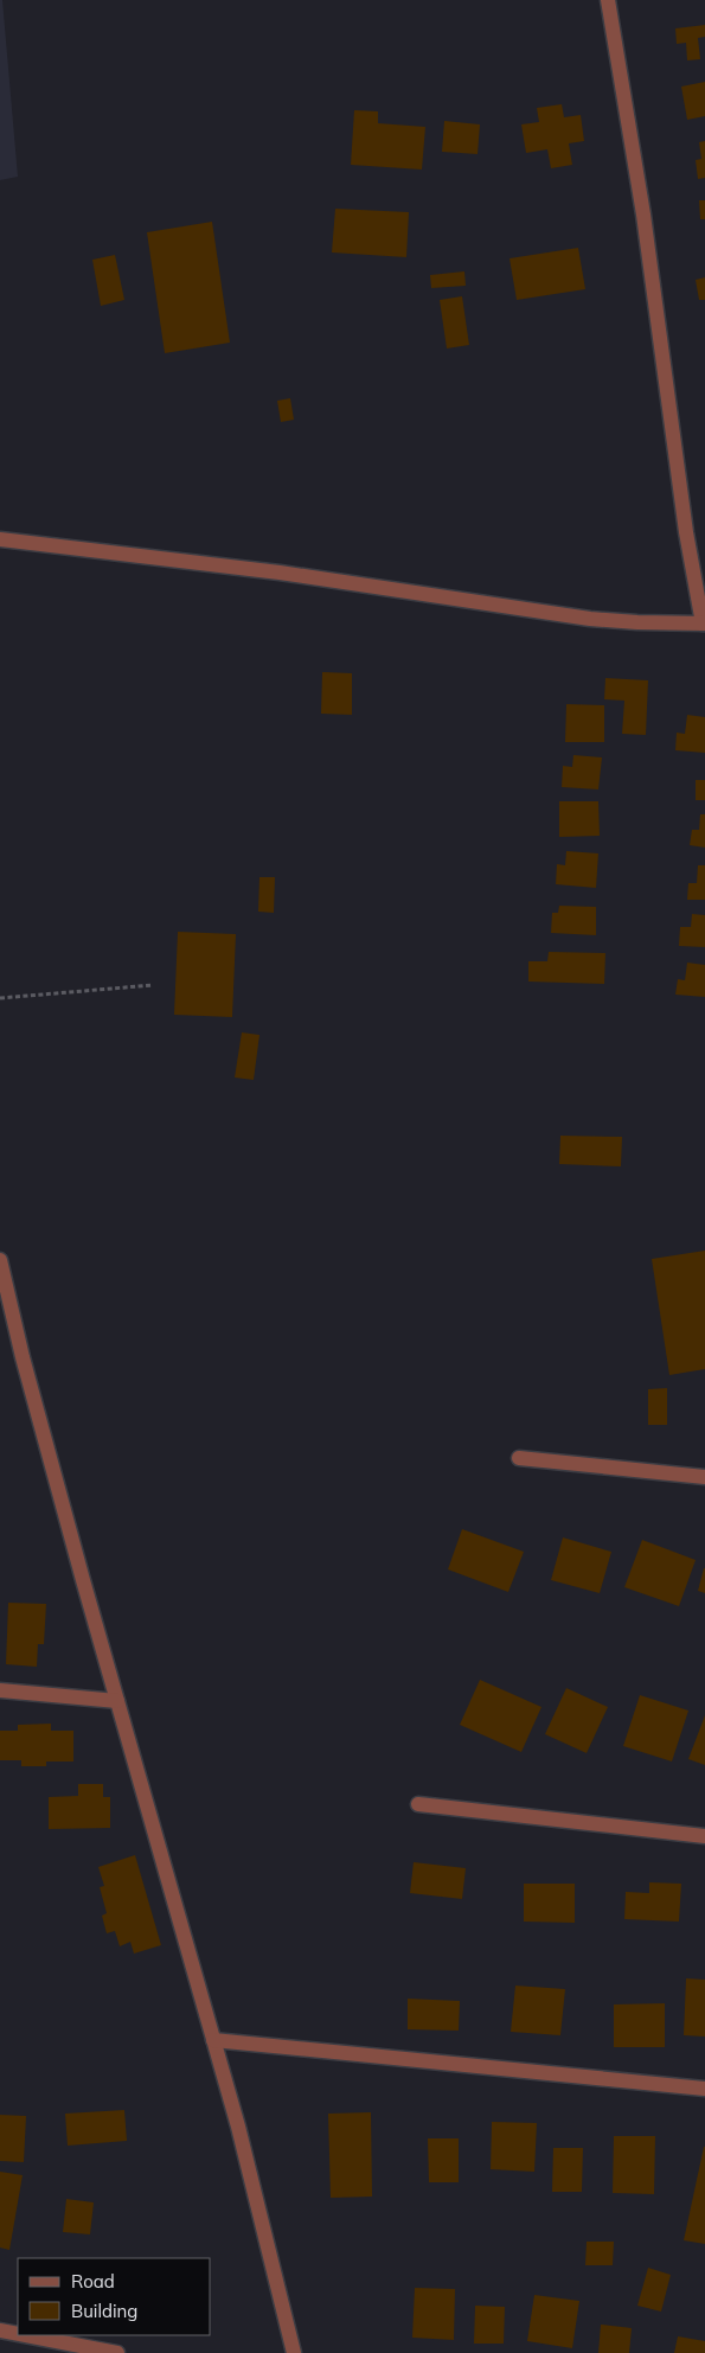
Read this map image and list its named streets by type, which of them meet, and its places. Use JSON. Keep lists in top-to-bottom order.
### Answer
{
  "legend": ["Road", "Building"]
}
